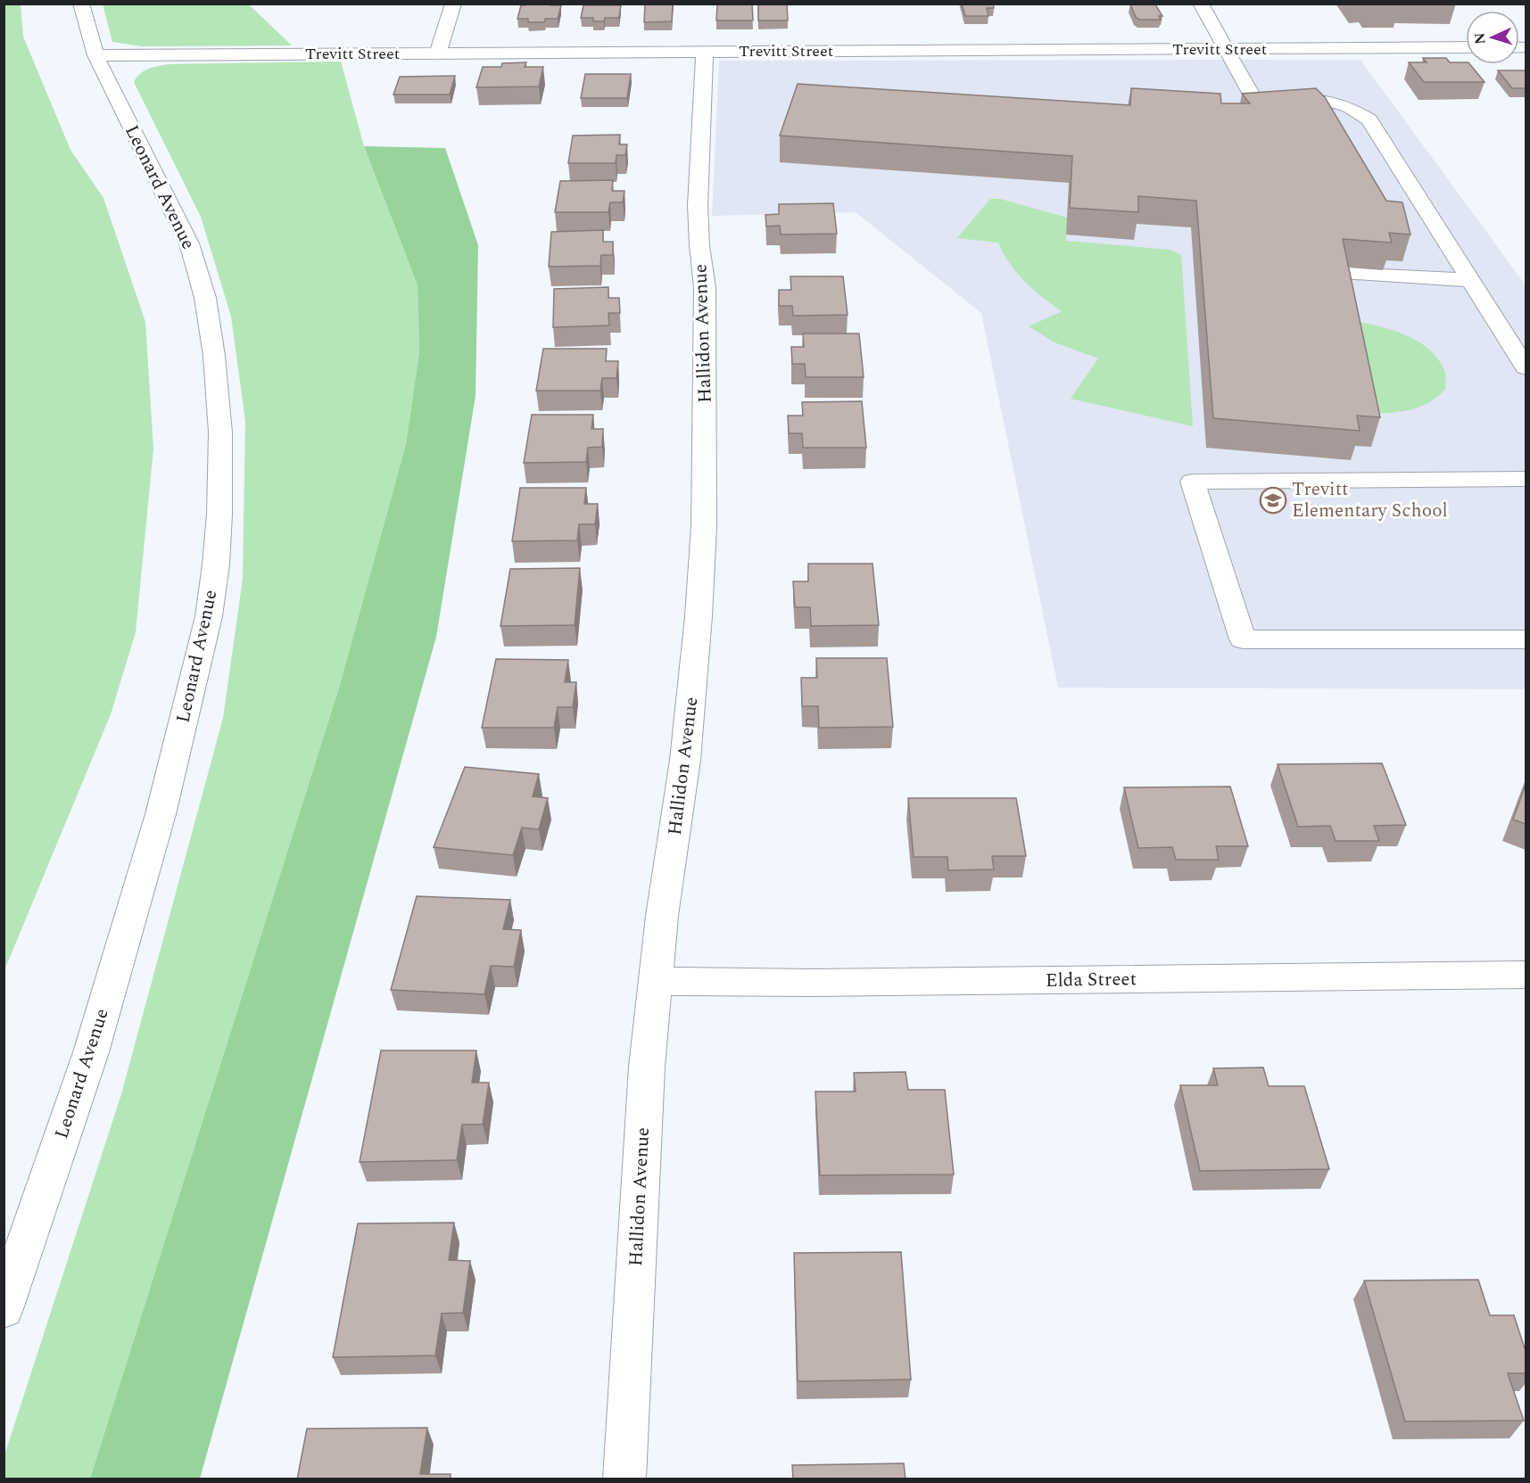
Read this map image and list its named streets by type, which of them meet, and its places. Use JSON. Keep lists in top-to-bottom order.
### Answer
{
  "streets": {
    "street": [
      "Trevitt Street",
      "Leonard Avenue",
      "Hallidon Avenue",
      "Elda Street"
    ]
  },
  "crossings": [
    ["Trevitt Street", "Leonard Avenue"],
    ["Trevitt Street", "Hallidon Avenue"],
    ["Hallidon Avenue", "Elda Street"]
  ],
  "places": {
    "school or university": ["Trevitt Elementary School"]
  },
  "north": "left"
}
